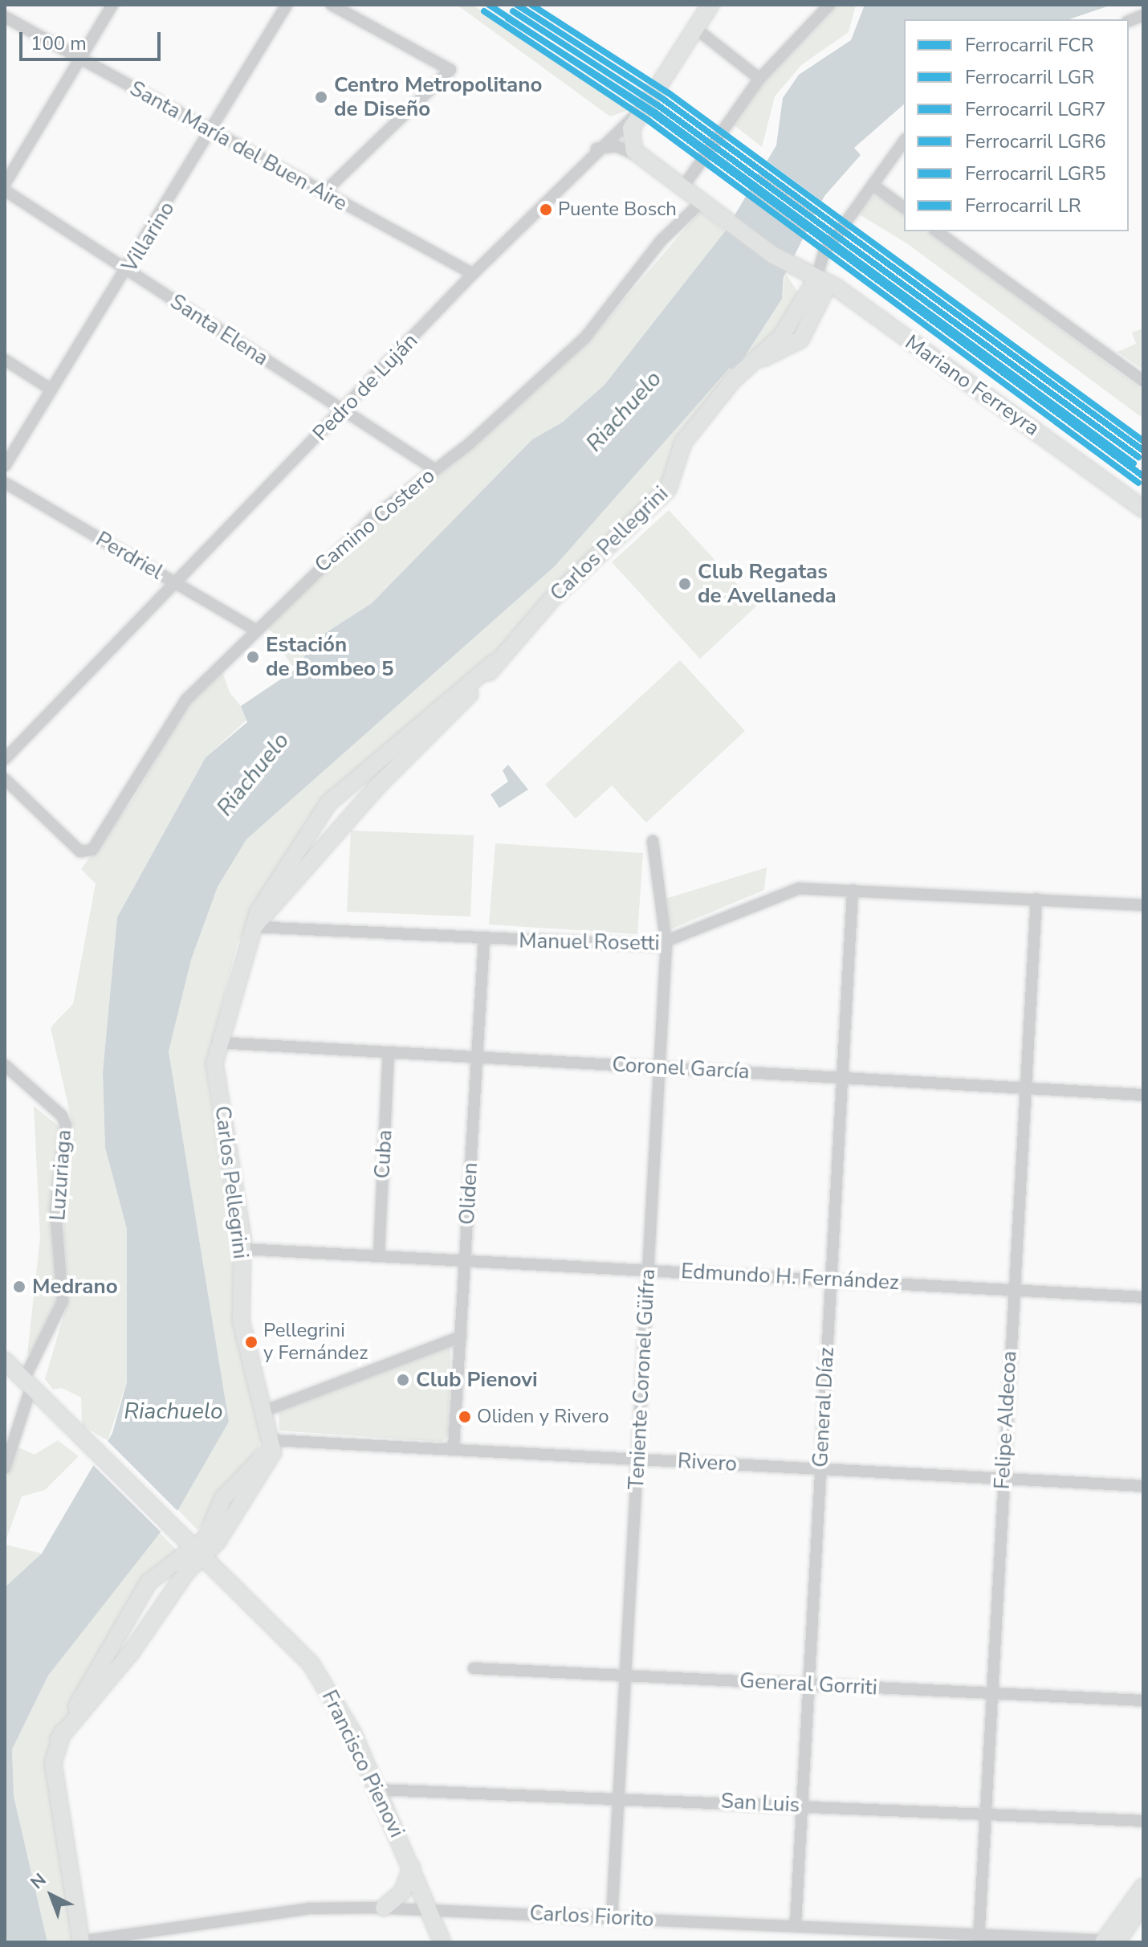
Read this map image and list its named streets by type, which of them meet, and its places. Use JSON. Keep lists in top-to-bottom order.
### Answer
{
  "streets": {
    "street": [
      "Santa María del Buen Aire",
      "Villarino",
      "Santa Elena",
      "Mariano Ferreyra",
      "Pedro de Luján",
      "Camino Costero",
      "Carlos Pellegrini",
      "Perdriel",
      "Manuel Rosetti",
      "Coronel García",
      "Cuba",
      "Luzuriaga",
      "Oliden",
      "Edmundo H. Fernández",
      "Teniente Coronel Güifra",
      "General Díaz",
      "Felipe Aldecoa",
      "Rivero",
      "General Gorriti",
      "Francisco Pienovi",
      "San Luis",
      "Carlos Fiorito"
    ]
  },
  "crossings": [
    ["Santa María del Buen Aire", "Villarino"],
    ["Santa María del Buen Aire", "Pedro de Luján"],
    ["Villarino", "Santa Elena"],
    ["Santa Elena", "Pedro de Luján"],
    ["Santa Elena", "Camino Costero"],
    ["Mariano Ferreyra", "Camino Costero"],
    ["Mariano Ferreyra", "Carlos Pellegrini"],
    ["Pedro de Luján", "Perdriel"],
    ["Camino Costero", "Perdriel"],
    ["Carlos Pellegrini", "Manuel Rosetti"],
    ["Carlos Pellegrini", "Coronel García"],
    ["Carlos Pellegrini", "Edmundo H. Fernández"],
    ["Carlos Pellegrini", "Rivero"],
    ["Carlos Pellegrini", "Francisco Pienovi"],
    ["Carlos Pellegrini", "Carlos Fiorito"],
    ["Manuel Rosetti", "Oliden"],
    ["Manuel Rosetti", "Teniente Coronel Güifra"],
    ["Manuel Rosetti", "General Díaz"],
    ["Manuel Rosetti", "Felipe Aldecoa"],
    ["Coronel García", "Cuba"],
    ["Coronel García", "Oliden"],
    ["Coronel García", "Teniente Coronel Güifra"],
    ["Coronel García", "General Díaz"],
    ["Coronel García", "Felipe Aldecoa"],
    ["Cuba", "Edmundo H. Fernández"],
    ["Luzuriaga", "Francisco Pienovi"],
    ["Oliden", "Edmundo H. Fernández"],
    ["Oliden", "Rivero"],
    ["Edmundo H. Fernández", "Teniente Coronel Güifra"],
    ["Edmundo H. Fernández", "General Díaz"],
    ["Edmundo H. Fernández", "Felipe Aldecoa"],
    ["Teniente Coronel Güifra", "Rivero"],
    ["Teniente Coronel Güifra", "General Gorriti"],
    ["Teniente Coronel Güifra", "San Luis"],
    ["Teniente Coronel Güifra", "Carlos Fiorito"],
    ["General Díaz", "Rivero"],
    ["General Díaz", "General Gorriti"],
    ["General Díaz", "San Luis"],
    ["General Díaz", "Carlos Fiorito"],
    ["Felipe Aldecoa", "Rivero"],
    ["Felipe Aldecoa", "General Gorriti"],
    ["Felipe Aldecoa", "San Luis"],
    ["Felipe Aldecoa", "Carlos Fiorito"],
    ["Francisco Pienovi", "San Luis"],
    ["Francisco Pienovi", "Carlos Fiorito"]
  ],
  "water": ["Riachuelo"],
  "places": [
    "Centro Metropolitano de Diseño",
    "Puente Bosch",
    "Club Regatas de Avellaneda",
    "Estación de Bombeo 5",
    "Medrano",
    "Pellegrini y Fernández",
    "Club Pienovi",
    "Oliden y Rivero"
  ],
  "lines": [
    "rail line FCR",
    "rail line LGR7",
    "rail line LGR5",
    "rail line LGR",
    "rail line LGR6",
    "rail line LR"
  ],
  "legend": [
    "Ferrocarril FCR",
    "Ferrocarril LGR",
    "Ferrocarril LGR7",
    "Ferrocarril LGR6",
    "Ferrocarril LGR5",
    "Ferrocarril LR"
  ],
  "scale_bar": "100 m",
  "north": "top left"
}
